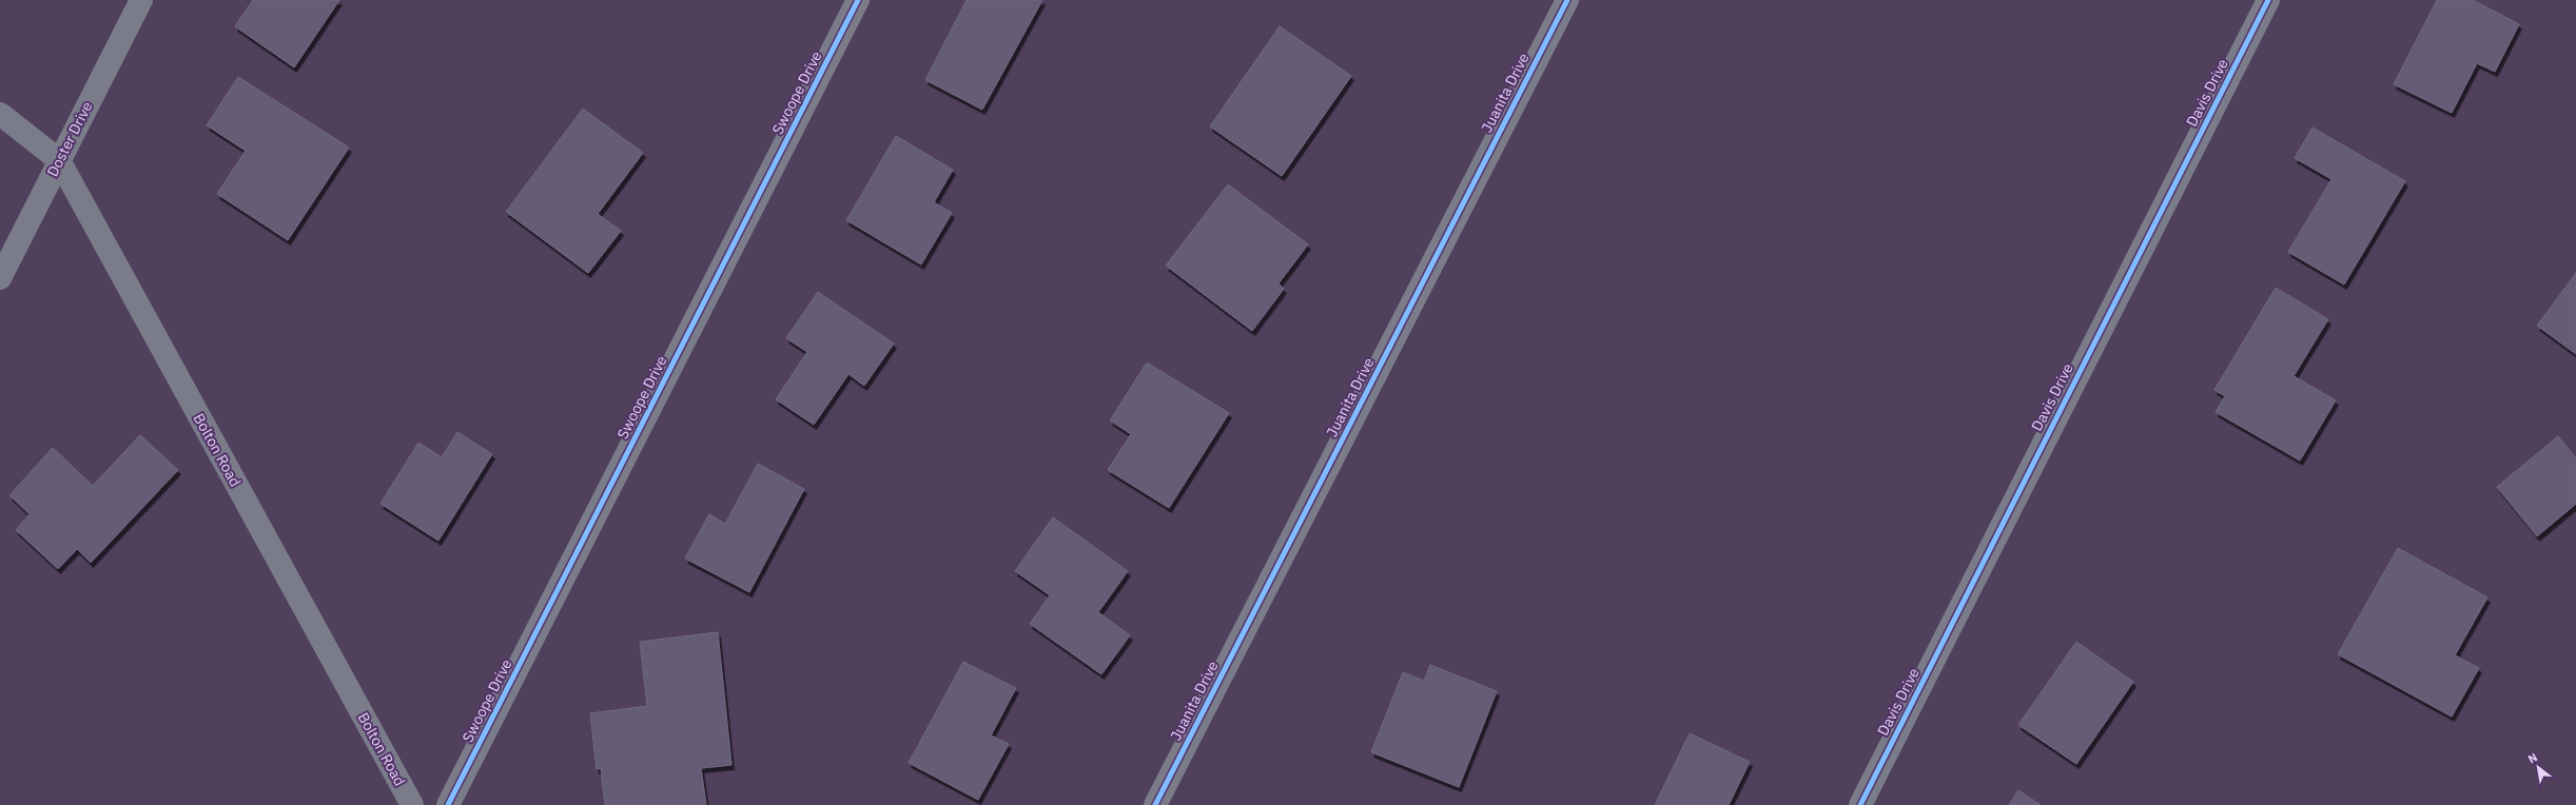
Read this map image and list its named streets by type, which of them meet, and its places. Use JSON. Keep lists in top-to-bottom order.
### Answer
{
  "streets": {
    "street": [
      "Swoope Drive",
      "Juanita Drive",
      "Davis Drive",
      "Doster Drive",
      "Bolton Road"
    ]
  },
  "crossings": [
    ["Doster Drive", "Bolton Road"]
  ],
  "north": "top left"
}
